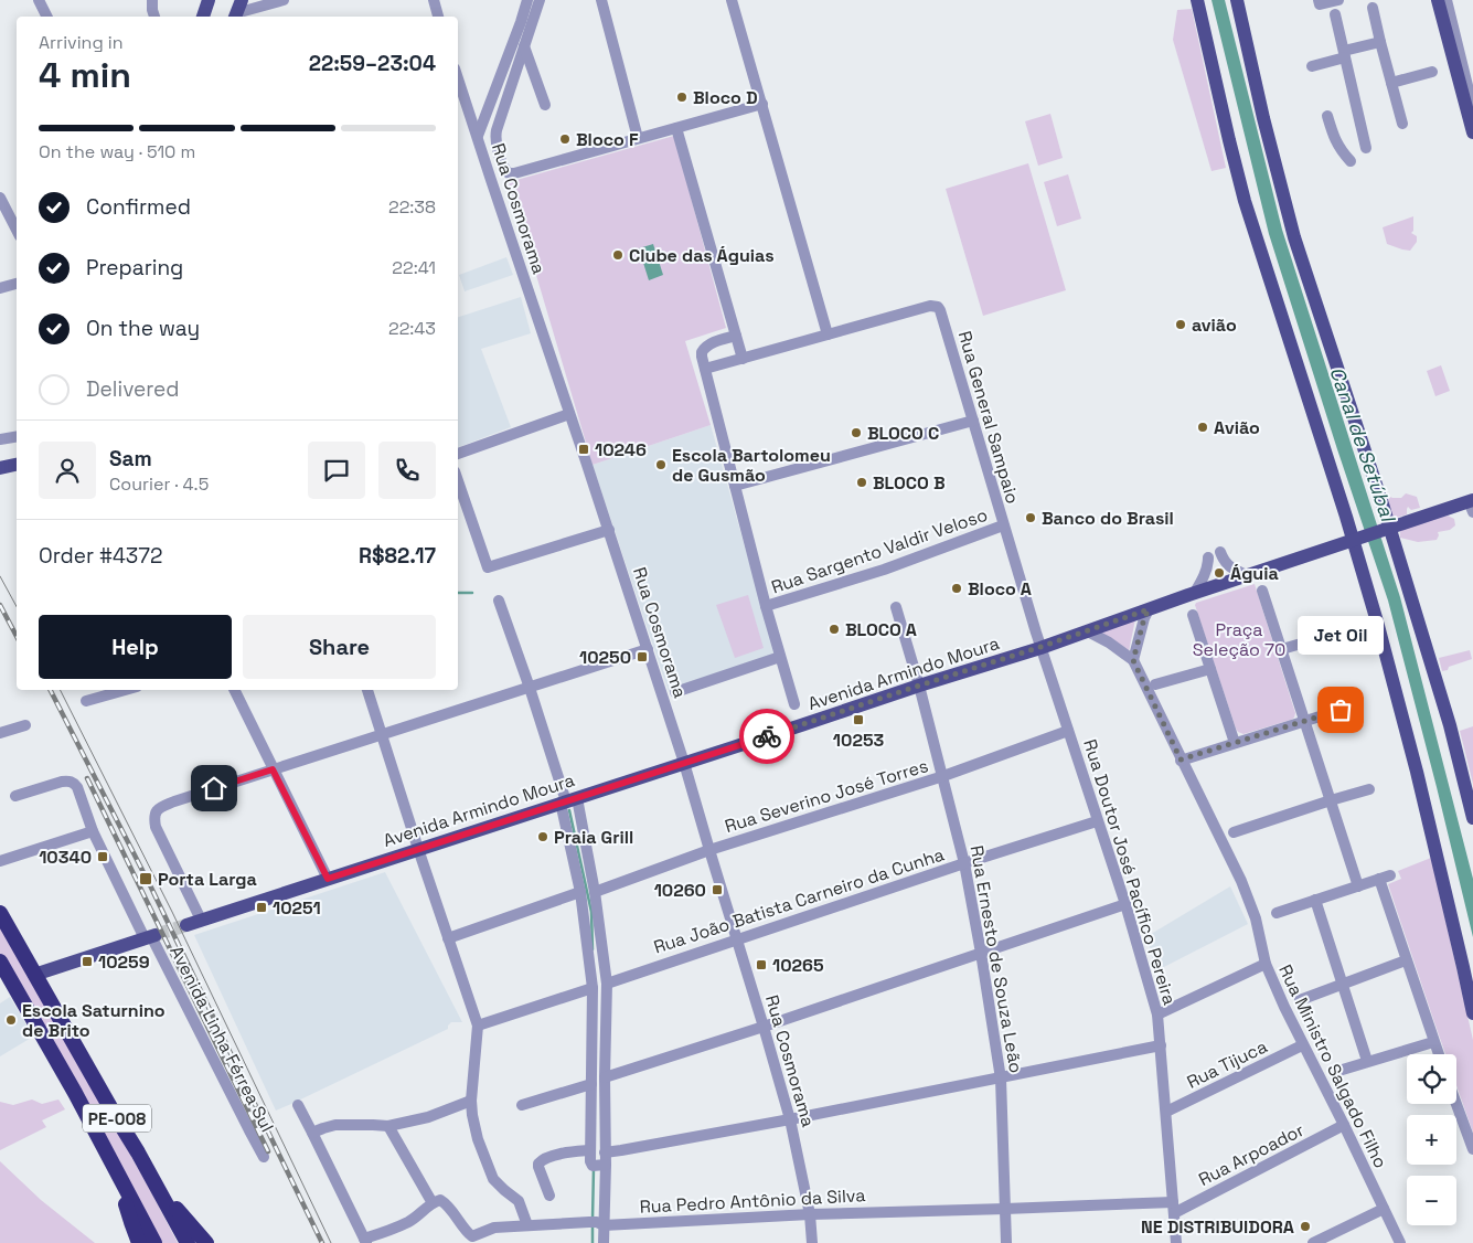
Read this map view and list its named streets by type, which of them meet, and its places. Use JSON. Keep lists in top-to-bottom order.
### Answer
{
  "streets": {
    "highway": ["PE-008"],
    "main road": ["Avenida Armindo Moura"],
    "street": [
      "Rua Cosmorama",
      "Rua General Sampaio",
      "Rua Sargento Valdir Veloso",
      "Rua Severino José Torres",
      "Rua Doutor José Pacífico Pereira",
      "Rua João Batista Carneiro da Cunha",
      "Rua Ernesto de Souza Leão",
      "Avenida Linha Férrea Sul",
      "Rua Tijuca",
      "Rua Ministro Salgado Filho",
      "Rua Arpoador",
      "Rua Pedro Antônio da Silva"
    ]
  },
  "crossings": [
    ["Rua Cosmorama", "Avenida Armindo Moura"],
    ["Rua Cosmorama", "Rua Severino José Torres"],
    ["Rua Cosmorama", "Rua João Batista Carneiro da Cunha"],
    ["Rua Cosmorama", "Rua Pedro Antônio da Silva"],
    ["Rua General Sampaio", "Rua Sargento Valdir Veloso"],
    ["Rua General Sampaio", "Avenida Armindo Moura"],
    ["Rua General Sampaio", "Rua Doutor José Pacífico Pereira"],
    ["Avenida Armindo Moura", "Rua Doutor José Pacífico Pereira"],
    ["Avenida Armindo Moura", "Rua Ernesto de Souza Leão"],
    ["Avenida Armindo Moura", "Rua Ministro Salgado Filho"],
    ["Rua Severino José Torres", "Rua Doutor José Pacífico Pereira"],
    ["Rua Severino José Torres", "Rua Ernesto de Souza Leão"],
    ["Rua Doutor José Pacífico Pereira", "Rua João Batista Carneiro da Cunha"],
    ["Rua Doutor José Pacífico Pereira", "Rua Tijuca"],
    ["Rua Doutor José Pacífico Pereira", "Rua Arpoador"],
    ["Rua Doutor José Pacífico Pereira", "Rua Pedro Antônio da Silva"],
    ["Rua João Batista Carneiro da Cunha", "Rua Ernesto de Souza Leão"],
    ["Rua Ernesto de Souza Leão", "Rua Pedro Antônio da Silva"],
    ["Rua Tijuca", "Rua Ministro Salgado Filho"],
    ["Rua Ministro Salgado Filho", "Rua Arpoador"],
    ["Rua Arpoador", "Rua Pedro Antônio da Silva"]
  ],
  "water": ["Canal de Setúbal"],
  "parks": ["Praça Seleção 70"],
  "places": {
    "other": [
      "Bloco D",
      "Bloco F",
      "Clube das Águias",
      "avião",
      "Avião",
      "BLOCO C",
      "Escola Bartolomeu de Gusmão",
      "BLOCO B",
      "Banco do Brasil",
      "Águia",
      "Bloco A",
      "BLOCO A",
      "Jet Oil",
      "Praia Grill",
      "Escola Saturnino de Brito",
      "NE DISTRIBUIDORA"
    ],
    "transit": [
      "10246",
      "10250",
      "10253",
      "10340",
      "Porta Larga",
      "10260",
      "10251",
      "10259",
      "10265"
    ]
  },
  "page": {
    "heading": ["4 min", "Arriving in", "22:59–23:04"],
    "panel": [
      "Sam",
      "Courier · 4.5",
      "Order #4372",
      "R$82.17"
    ],
    "bar": "On the way · 510 m",
    "list": [
      ["Confirmed", "22:38"],
      ["Preparing", "22:41"],
      ["On the way", "22:43"],
      "Delivered"
    ],
    "buttons": ["Help", "Share"],
    "bubble": "Jet Oil",
    "map_buttons": ["+", "−"]
  }
}
